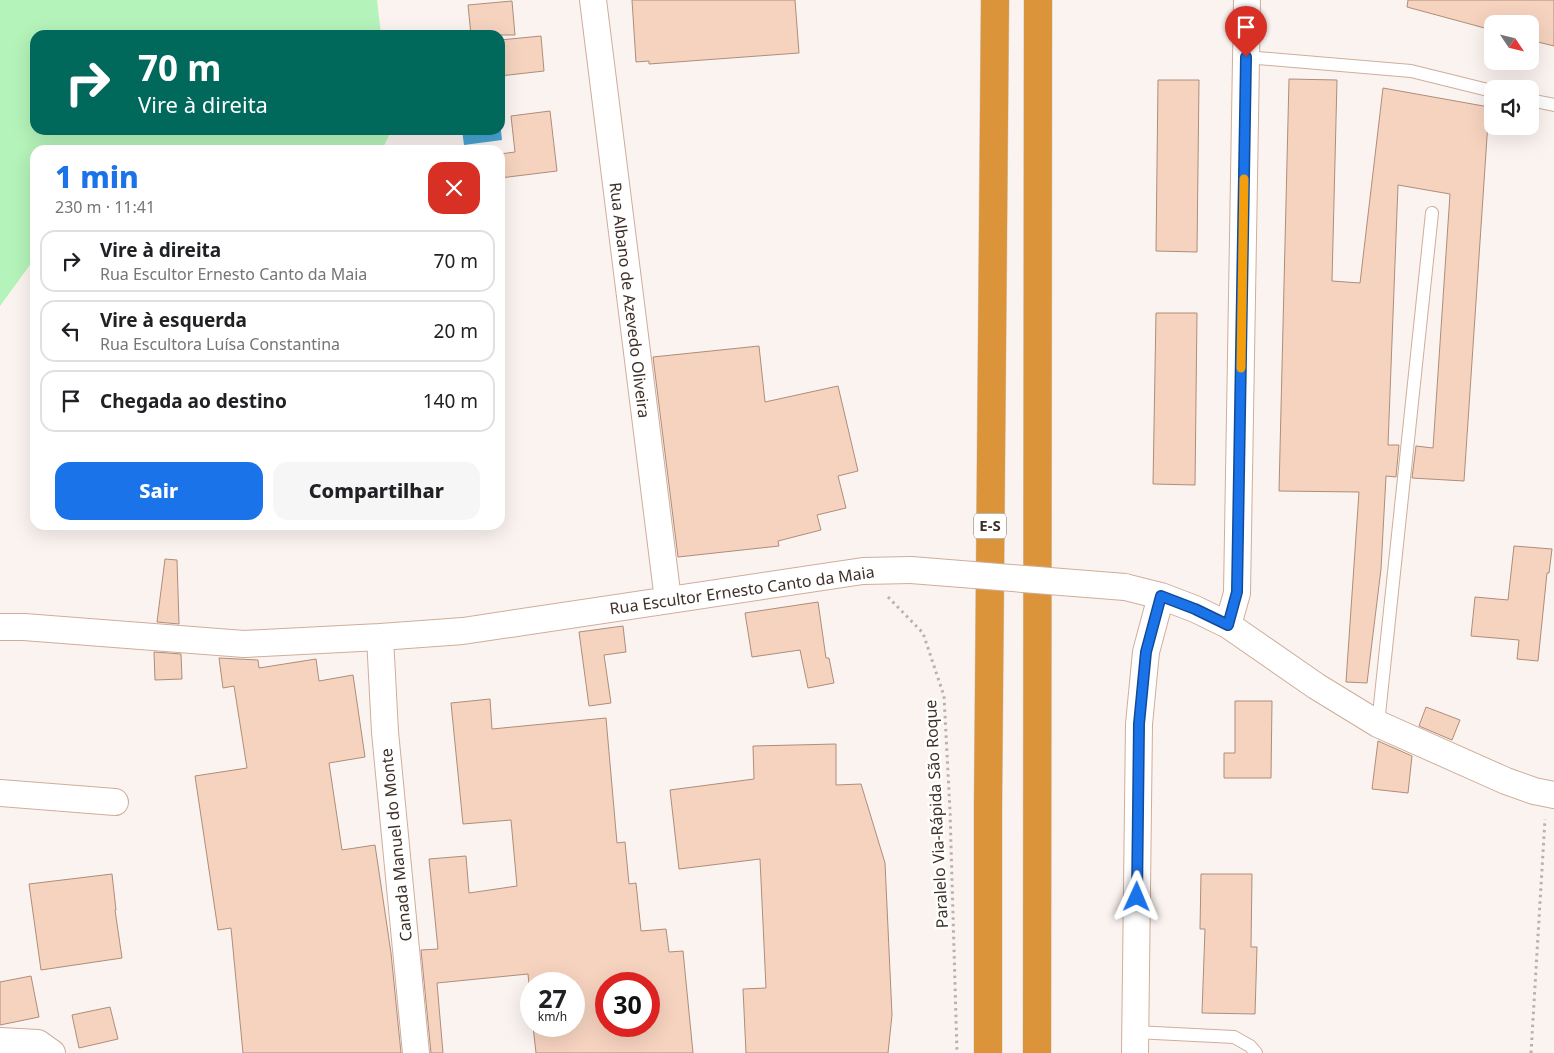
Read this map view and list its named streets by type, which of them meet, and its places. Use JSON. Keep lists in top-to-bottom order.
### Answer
{
  "streets": {
    "highway": ["E-S"],
    "street": ["Rua Albano de Azevedo Oliveira", "Rua Escultor Ernesto Canto da Maia", "Canada Manuel do Monte"],
    "path": ["Paralelo Via-Rápida São Roque"]
  },
  "crossings": [
    ["Rua Albano de Azevedo Oliveira", "Rua Escultor Ernesto Canto da Maia"],
    ["Rua Escultor Ernesto Canto da Maia", "Paralelo Via-Rápida São Roque"],
    ["Rua Escultor Ernesto Canto da Maia", "Canada Manuel do Monte"]
  ],
  "north": "bottom right",
  "page": {
    "turn": ["70 m", "Vire à direita"],
    "heading": ["1 min", "230 m · 11:41"],
    "list": [
      {
        "name": "Vire à direita",
        "note": "Rua Escultor Ernesto Canto da Maia",
        "value": "70 m"
      },
      {
        "name": "Vire à esquerda",
        "note": "Rua Escultora Luísa Constantina",
        "value": "20 m"
      },
      {
        "name": "Chegada ao destino",
        "value": "140 m"
      }
    ],
    "buttons": ["Sair", "Compartilhar"],
    "speed": "27 km/h",
    "limit": "30"
  }
}
